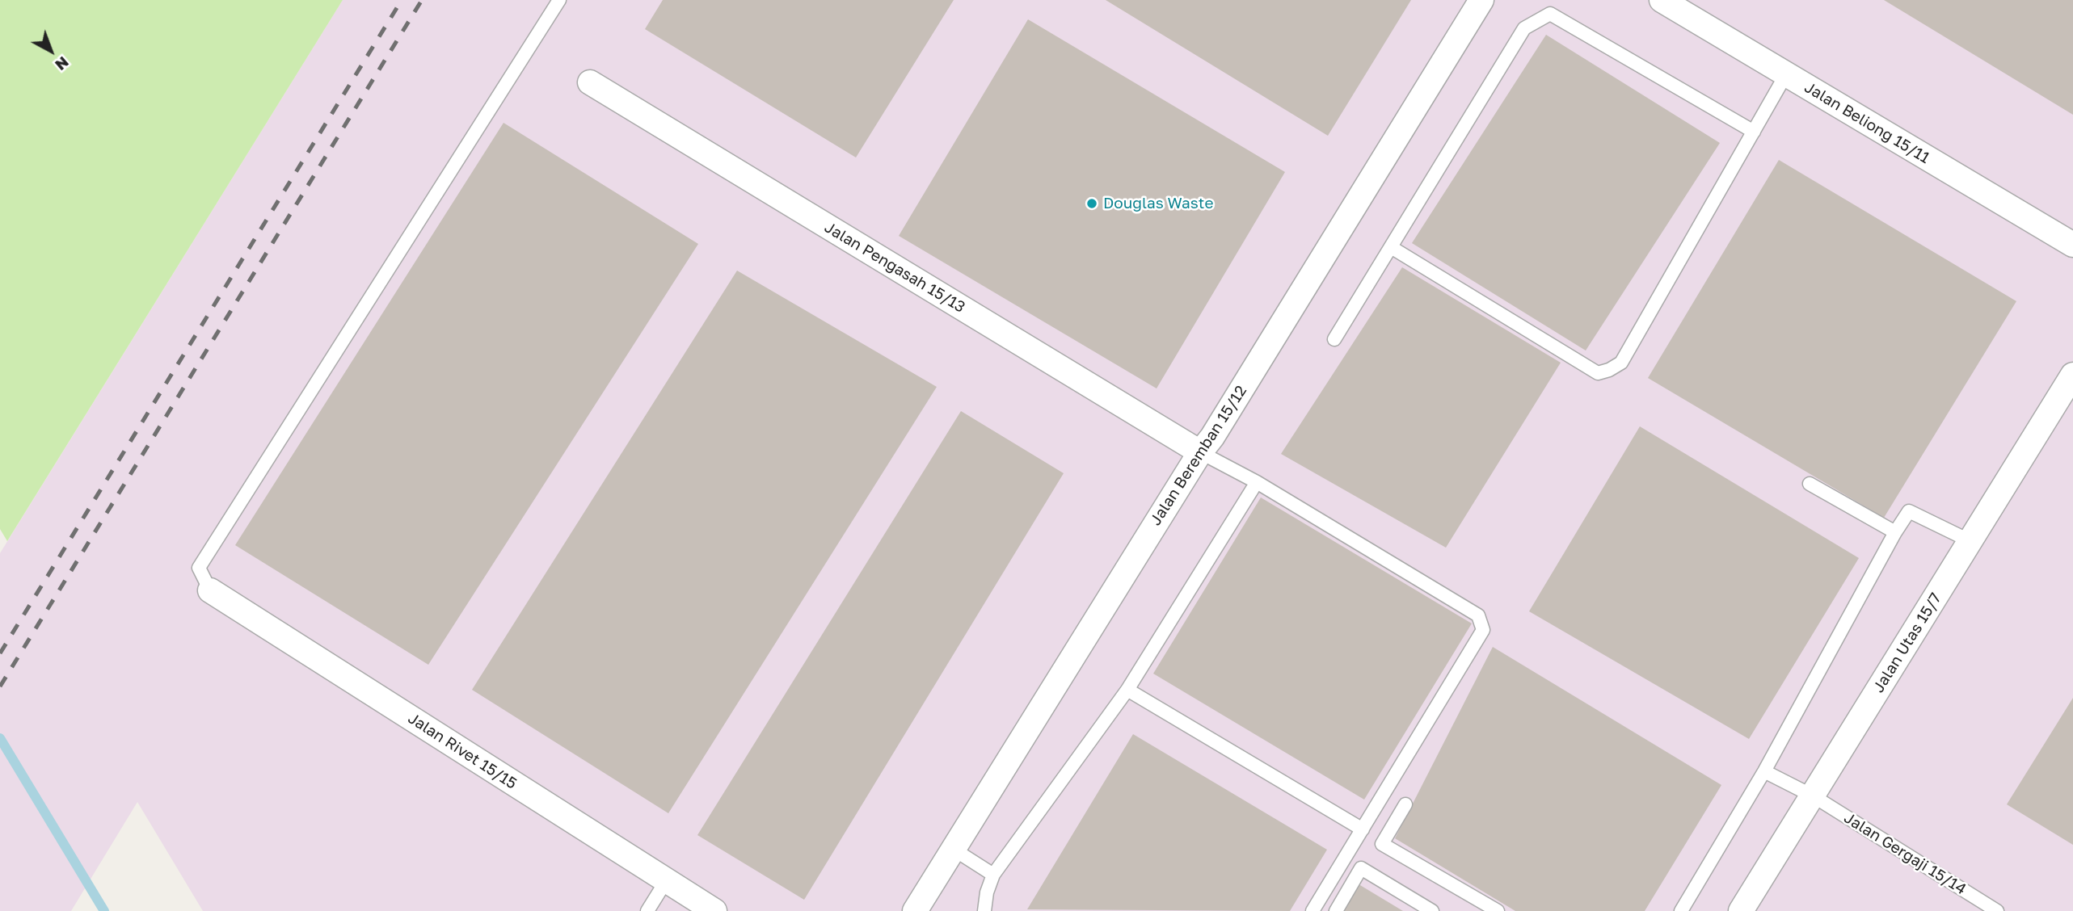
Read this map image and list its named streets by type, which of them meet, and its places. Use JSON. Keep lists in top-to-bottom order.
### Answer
{
  "streets": {
    "street": [
      "Jalan Beliong 15/11",
      "Jalan Pengasah 15/13",
      "Jalan Beremban 15/12",
      "Jalan Utas 15/7",
      "Jalan Rivet 15/15"
    ],
    "lane": ["Jalan Gergaji 15/14"]
  },
  "crossings": [
    ["Jalan Pengasah 15/13", "Jalan Beremban 15/12"],
    ["Jalan Utas 15/7", "Jalan Gergaji 15/14"]
  ],
  "places": ["Douglas Waste"],
  "north": "bottom right"
}
